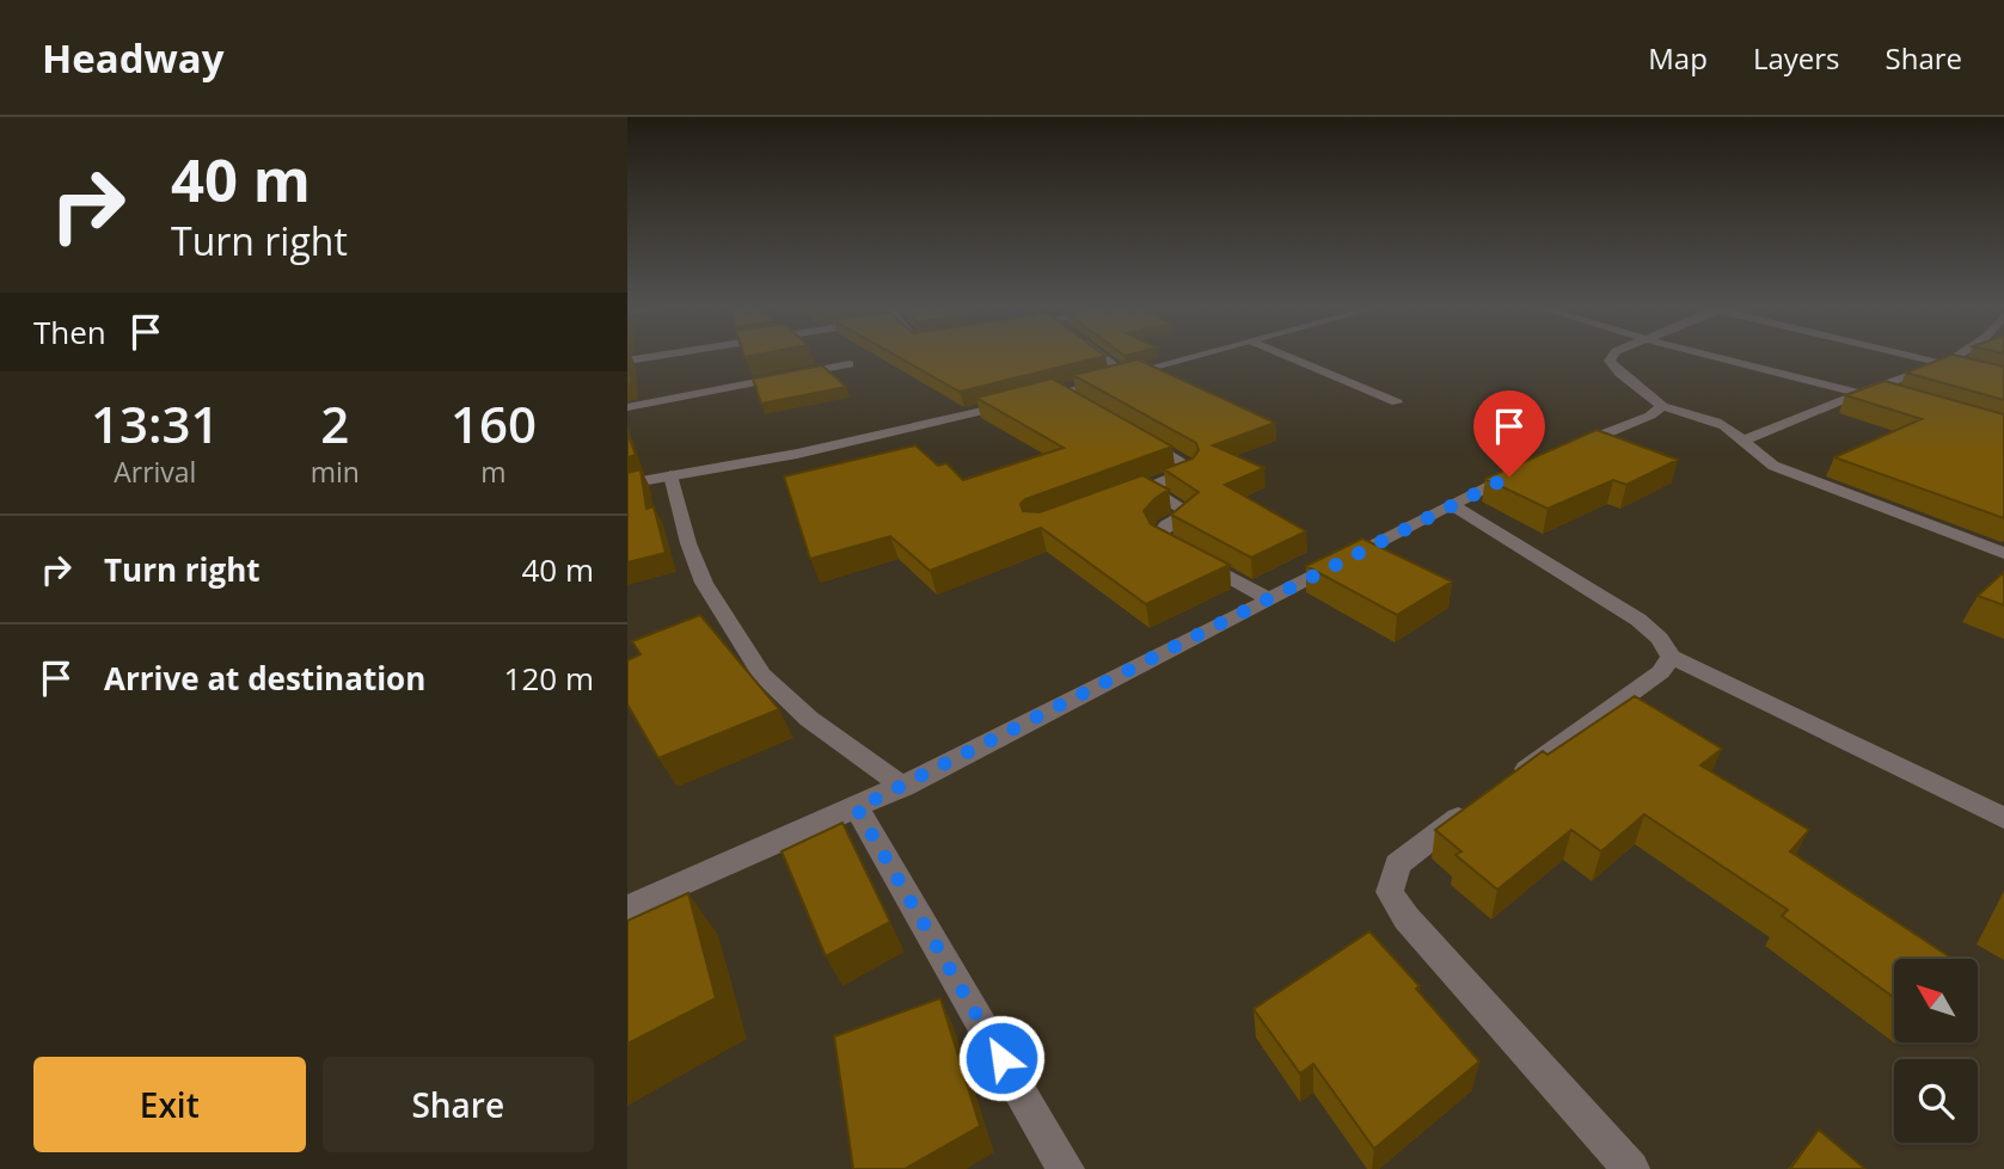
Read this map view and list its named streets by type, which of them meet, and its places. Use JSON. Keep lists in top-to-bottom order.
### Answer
{
  "north": "top left",
  "page": {
    "header": "Headway",
    "nav": ["Map", "Layers", "Share"],
    "turn": ["40 m", "Turn right"],
    "then": "Then",
    "eta": [
      "13:31",
      "Arrival",
      "2",
      "min",
      "160",
      "m"
    ],
    "list": [
      {
        "name": "Turn right",
        "value": "40 m"
      },
      {
        "name": "Arrive at destination",
        "value": "120 m"
      }
    ],
    "buttons": ["Exit", "Share"]
  }
}
